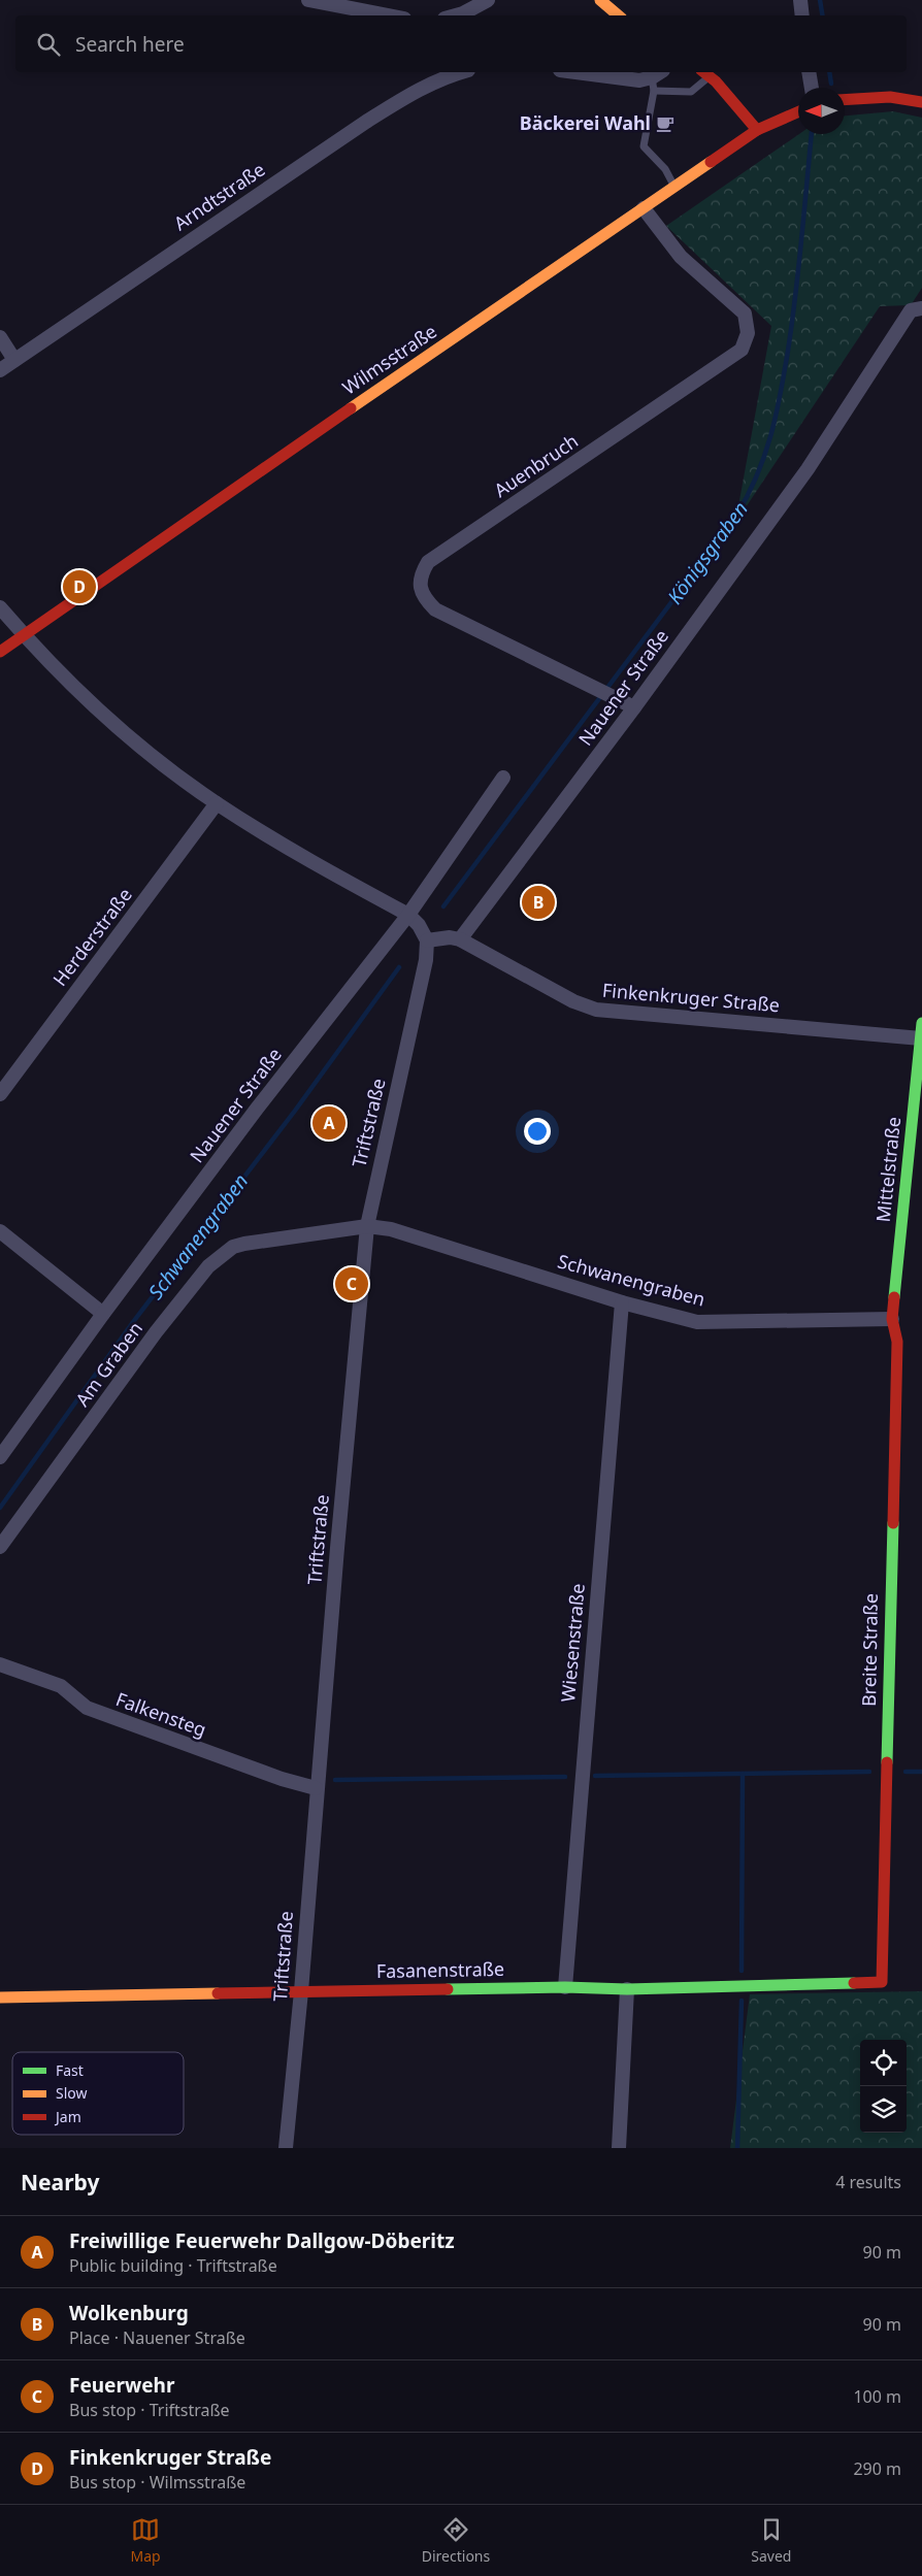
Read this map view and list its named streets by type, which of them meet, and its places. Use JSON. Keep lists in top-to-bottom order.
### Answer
{
  "streets": {
    "street": [
      "Arndtstraße",
      "Wilmsstraße",
      "Auenbruch",
      "Nauener Straße",
      "Herderstraße",
      "Finkenkruger Straße",
      "Triftstraße",
      "Mittelstraße",
      "Schwanengraben",
      "Am Graben",
      "Wiesenstraße",
      "Breite Straße",
      "Falkensteg",
      "Fasanenstraße"
    ]
  },
  "crossings": [
    ["Wilmsstraße", "Auenbruch"],
    ["Auenbruch", "Nauener Straße"],
    ["Nauener Straße", "Finkenkruger Straße"],
    ["Finkenkruger Straße", "Triftstraße"],
    ["Finkenkruger Straße", "Mittelstraße"],
    ["Triftstraße", "Schwanengraben"],
    ["Triftstraße", "Am Graben"],
    ["Triftstraße", "Falkensteg"],
    ["Triftstraße", "Fasanenstraße"],
    ["Mittelstraße", "Schwanengraben"],
    ["Mittelstraße", "Breite Straße"],
    ["Schwanengraben", "Am Graben"],
    ["Schwanengraben", "Wiesenstraße"],
    ["Schwanengraben", "Breite Straße"],
    ["Wiesenstraße", "Fasanenstraße"],
    ["Breite Straße", "Fasanenstraße"]
  ],
  "water": ["Königsgraben", "Schwanengraben"],
  "places": {
    "cafe": ["Bäckerei Wahl"]
  },
  "legend": ["Fast", "Slow", "Jam"],
  "north": "left",
  "page": {
    "search": "Search here",
    "pins": [
      "D",
      "B",
      "A",
      "C"
    ],
    "heading": ["Nearby", "4 results"],
    "list": [
      {
        "mark": "A",
        "name": "Freiwillige Feuerwehr Dallgow-Döberitz",
        "note": "Public building · Triftstraße",
        "value": "90 m"
      },
      {
        "mark": "B",
        "name": "Wolkenburg",
        "note": "Place · Nauener Straße",
        "value": "90 m"
      },
      {
        "mark": "C",
        "name": "Feuerwehr",
        "note": "Bus stop · Triftstraße",
        "value": "100 m"
      },
      {
        "mark": "D",
        "name": "Finkenkruger Straße",
        "note": "Bus stop · Wilmsstraße",
        "value": "290 m"
      }
    ],
    "nav": ["Map", "Directions", "Saved"]
  }
}
